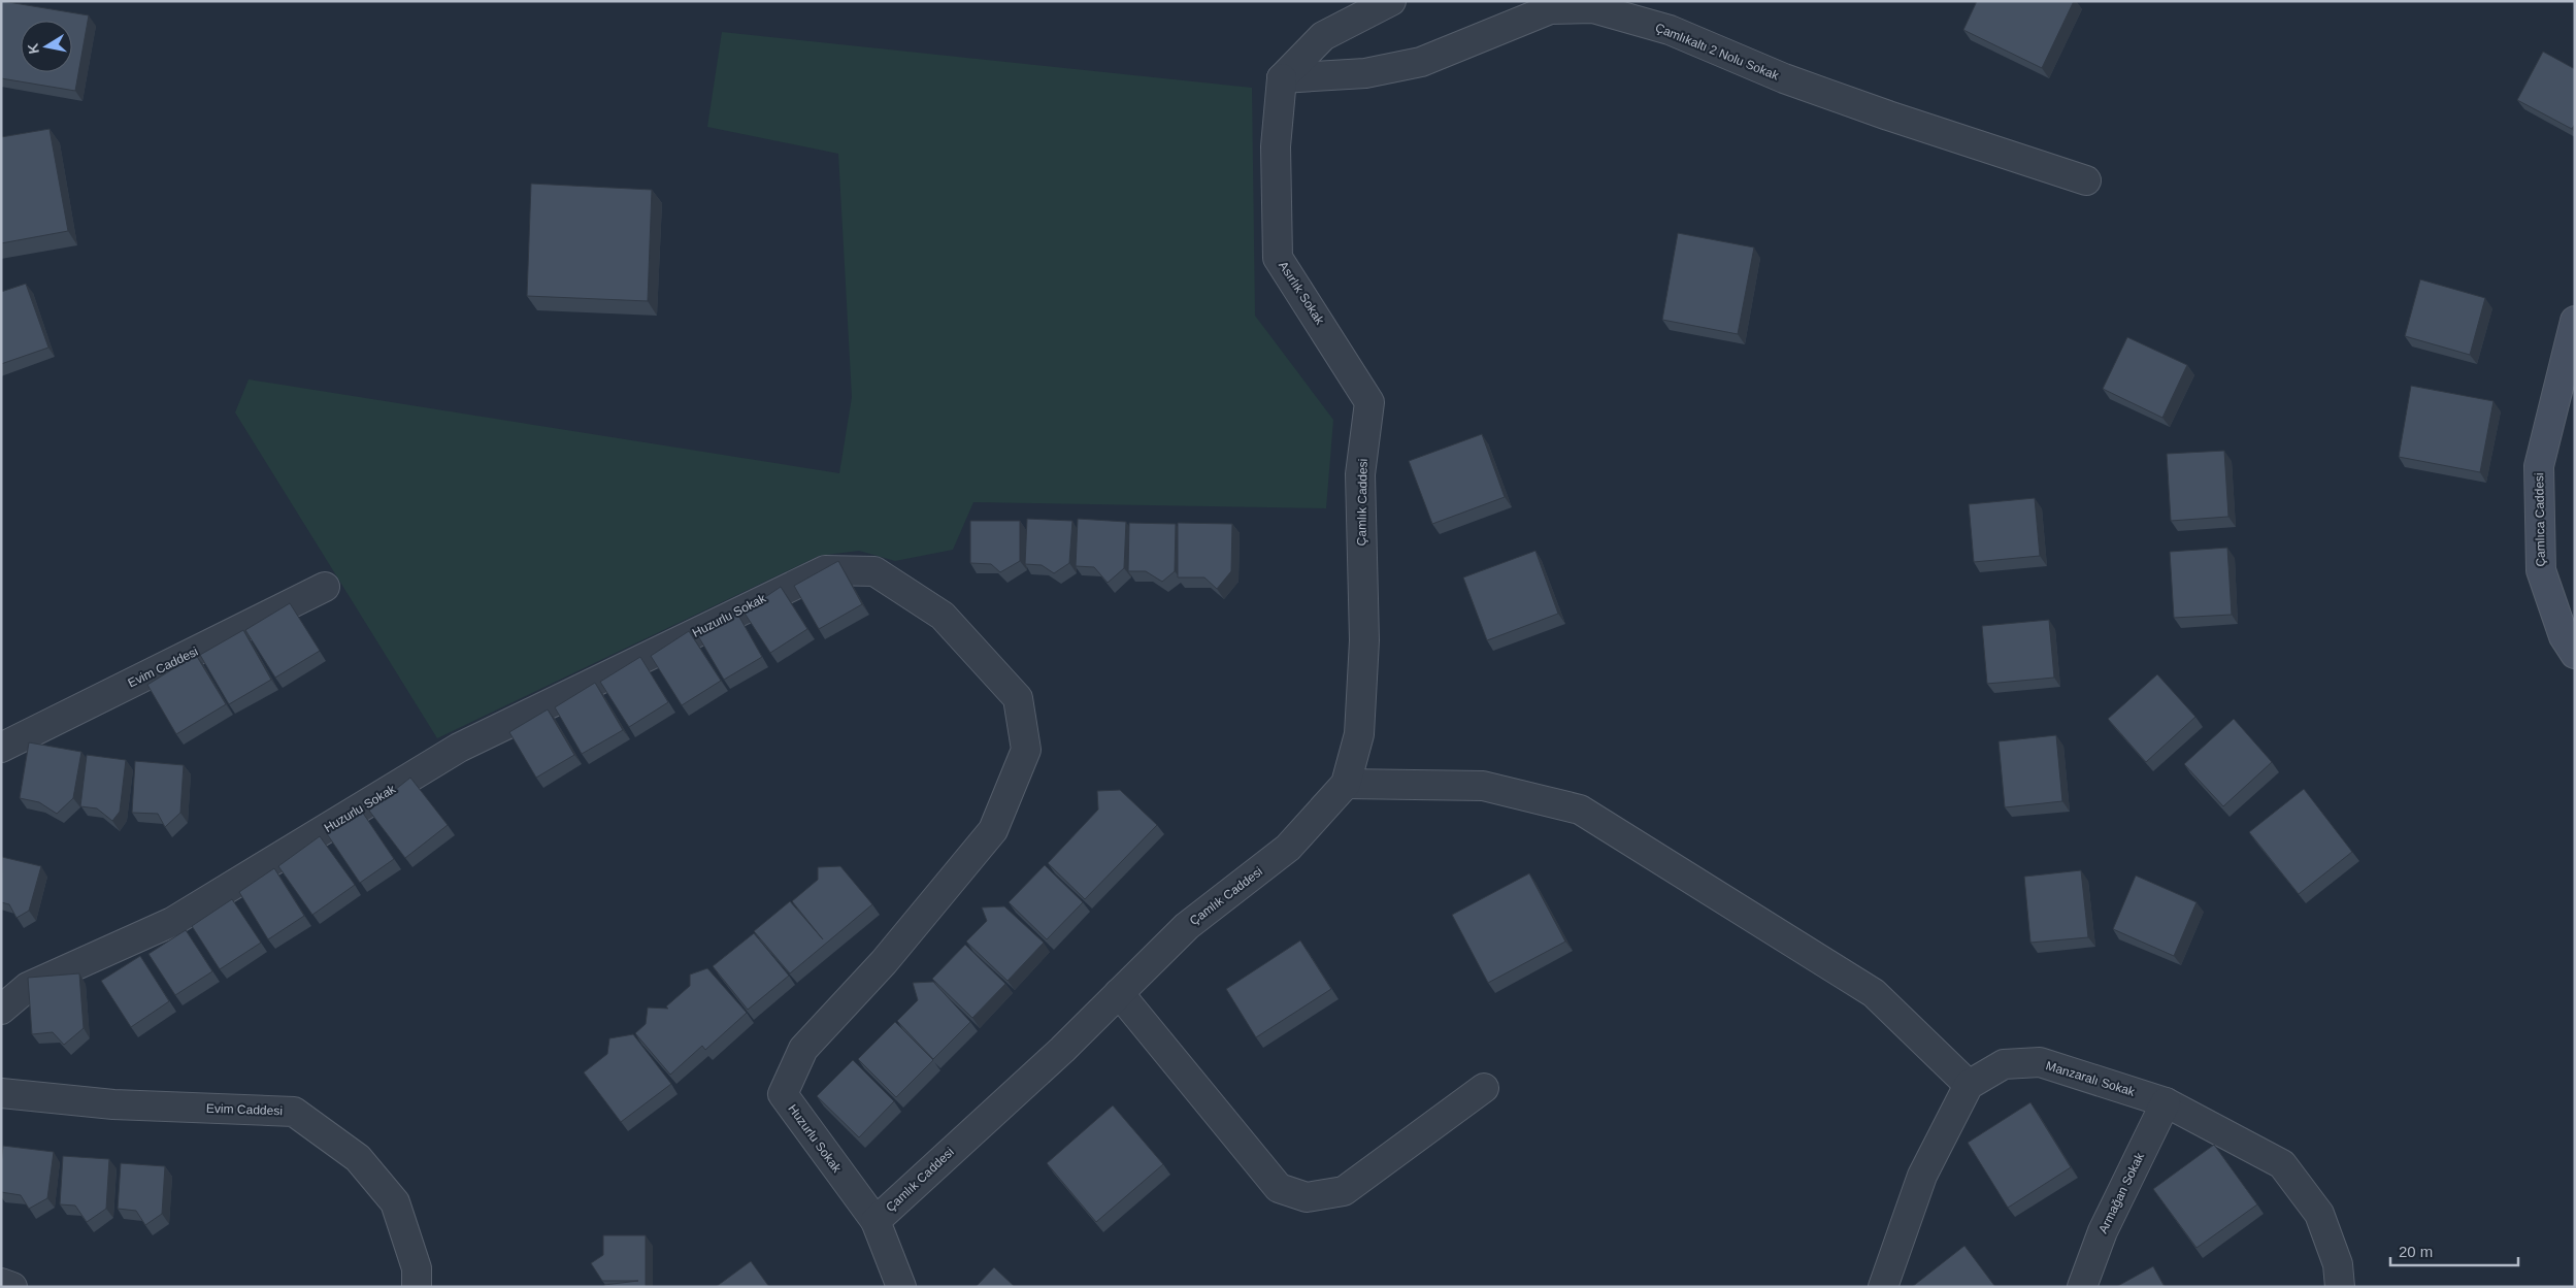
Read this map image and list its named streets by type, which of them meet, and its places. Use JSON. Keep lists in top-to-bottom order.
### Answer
{
  "streets": {
    "street": [
      "Çamlıkaltı 2 Nolu Sokak",
      "Asırlık Sokak",
      "Çamlık Caddesi",
      "Çamlıca Caddesi",
      "Huzurlu Sokak",
      "Evim Caddesi",
      "Manzaralı Sokak",
      "Armağan Sokak"
    ]
  },
  "crossings": [
    ["Çamlıkaltı 2 Nolu Sokak", "Asırlık Sokak"],
    ["Asırlık Sokak", "Çamlık Caddesi"],
    ["Çamlık Caddesi", "Huzurlu Sokak"],
    ["Manzaralı Sokak", "Armağan Sokak"]
  ],
  "scale_bar": "20 m",
  "north": "left"
}
